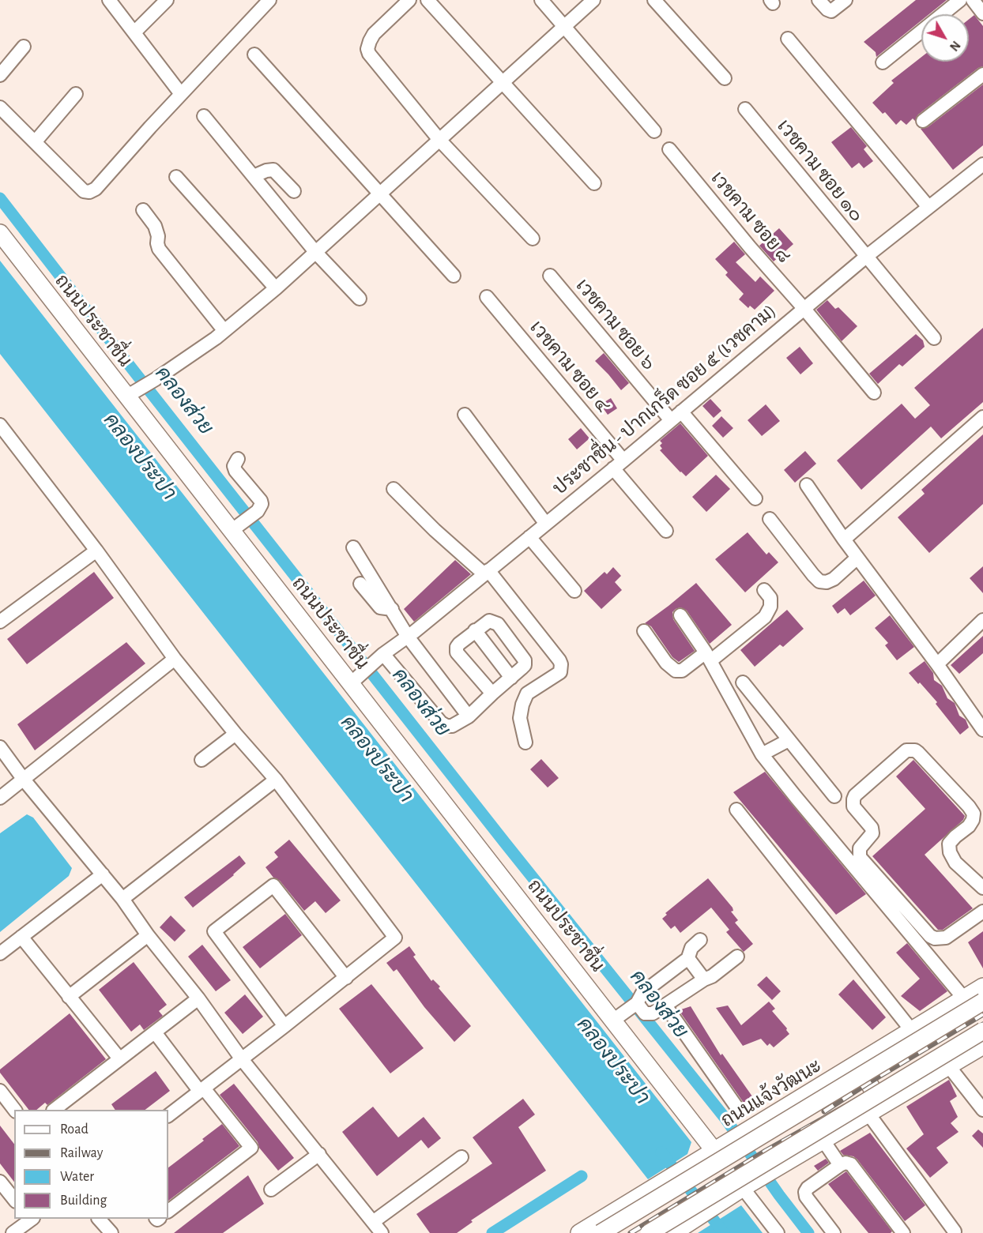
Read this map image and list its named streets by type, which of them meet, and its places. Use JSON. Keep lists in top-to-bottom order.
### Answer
{
  "streets": {
    "main road": ["ถนนประชาชื่น", "ถนนแจ้งวัฒนะ"],
    "street": [
      "เวชคาม ซอย ๑๐",
      "เวชคาม ซอย ๘",
      "เวชคาม ซอย ๖",
      "เวชคาม ซอย ๔",
      "ประชาชื่น - ปากเกร็ด ซอย ๕ (เวชคาม)"
    ]
  },
  "crossings": [
    ["เวชคาม ซอย ๑๐", "ประชาชื่น - ปากเกร็ด ซอย ๕ (เวชคาม)"],
    ["เวชคาม ซอย ๘", "ประชาชื่น - ปากเกร็ด ซอย ๕ (เวชคาม)"],
    ["ถนนประชาชื่น", "ประชาชื่น - ปากเกร็ด ซอย ๕ (เวชคาม)"],
    ["ถนนประชาชื่น", "ถนนแจ้งวัฒนะ"],
    ["เวชคาม ซอย ๖", "ประชาชื่น - ปากเกร็ด ซอย ๕ (เวชคาม)"],
    ["เวชคาม ซอย ๔", "ประชาชื่น - ปากเกร็ด ซอย ๕ (เวชคาม)"]
  ],
  "water": ["คลองส่วย", "คลองประปา"],
  "legend": [
    "Road",
    "Railway",
    "Water",
    "Building"
  ],
  "north": "bottom right"
}
